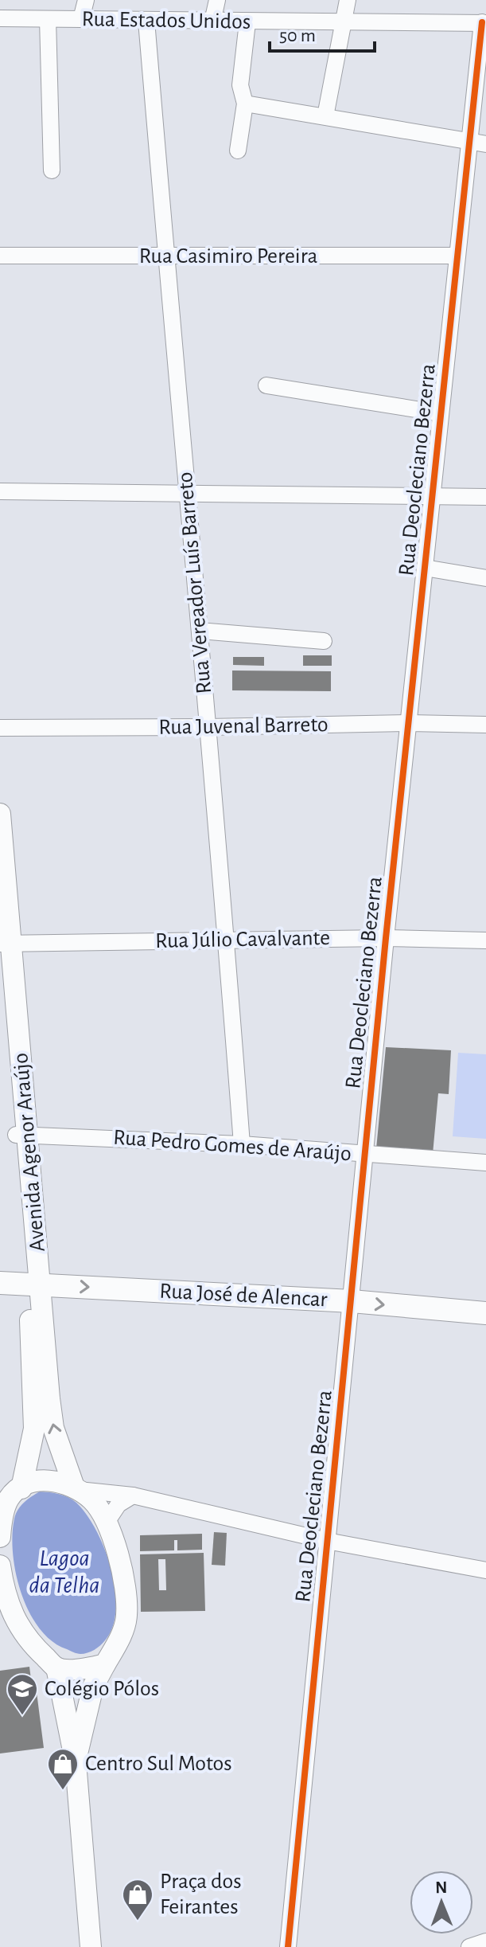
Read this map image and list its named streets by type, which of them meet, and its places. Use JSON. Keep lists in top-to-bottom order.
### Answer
{
  "streets": {
    "main road": ["Rua José de Alencar"],
    "street": [
      "Rua Estados Unidos",
      "Rua Casimiro Pereira",
      "Rua Deocleciano Bezerra",
      "Rua Vereador Luís Barreto",
      "Rua Juvenal Barreto",
      "Rua Júlio Cavalvante",
      "Rua Pedro Gomes de Araújo",
      "Avenida Agenor Araújo"
    ]
  },
  "crossings": [
    ["Rua Estados Unidos", "Rua Deocleciano Bezerra"],
    ["Rua Estados Unidos", "Rua Vereador Luís Barreto"],
    ["Rua Casimiro Pereira", "Rua Deocleciano Bezerra"],
    ["Rua Casimiro Pereira", "Rua Vereador Luís Barreto"],
    ["Rua Deocleciano Bezerra", "Rua Juvenal Barreto"],
    ["Rua Deocleciano Bezerra", "Rua Júlio Cavalvante"],
    ["Rua Deocleciano Bezerra", "Rua Pedro Gomes de Araújo"],
    ["Rua Deocleciano Bezerra", "Rua José de Alencar"],
    ["Rua Vereador Luís Barreto", "Rua Juvenal Barreto"],
    ["Rua Vereador Luís Barreto", "Rua Júlio Cavalvante"],
    ["Rua Vereador Luís Barreto", "Rua Pedro Gomes de Araújo"],
    ["Rua Júlio Cavalvante", "Avenida Agenor Araújo"],
    ["Rua Pedro Gomes de Araújo", "Avenida Agenor Araújo"],
    ["Avenida Agenor Araújo", "Rua José de Alencar"]
  ],
  "one_way": ["Rua José de Alencar"],
  "water": ["Lagoa da Telha"],
  "places": {
    "school or university": ["Colégio Pólos"],
    "shop": ["Centro Sul Motos", "Praça dos Feirantes"]
  },
  "scale_bar": "50 m",
  "north": "top"
}
